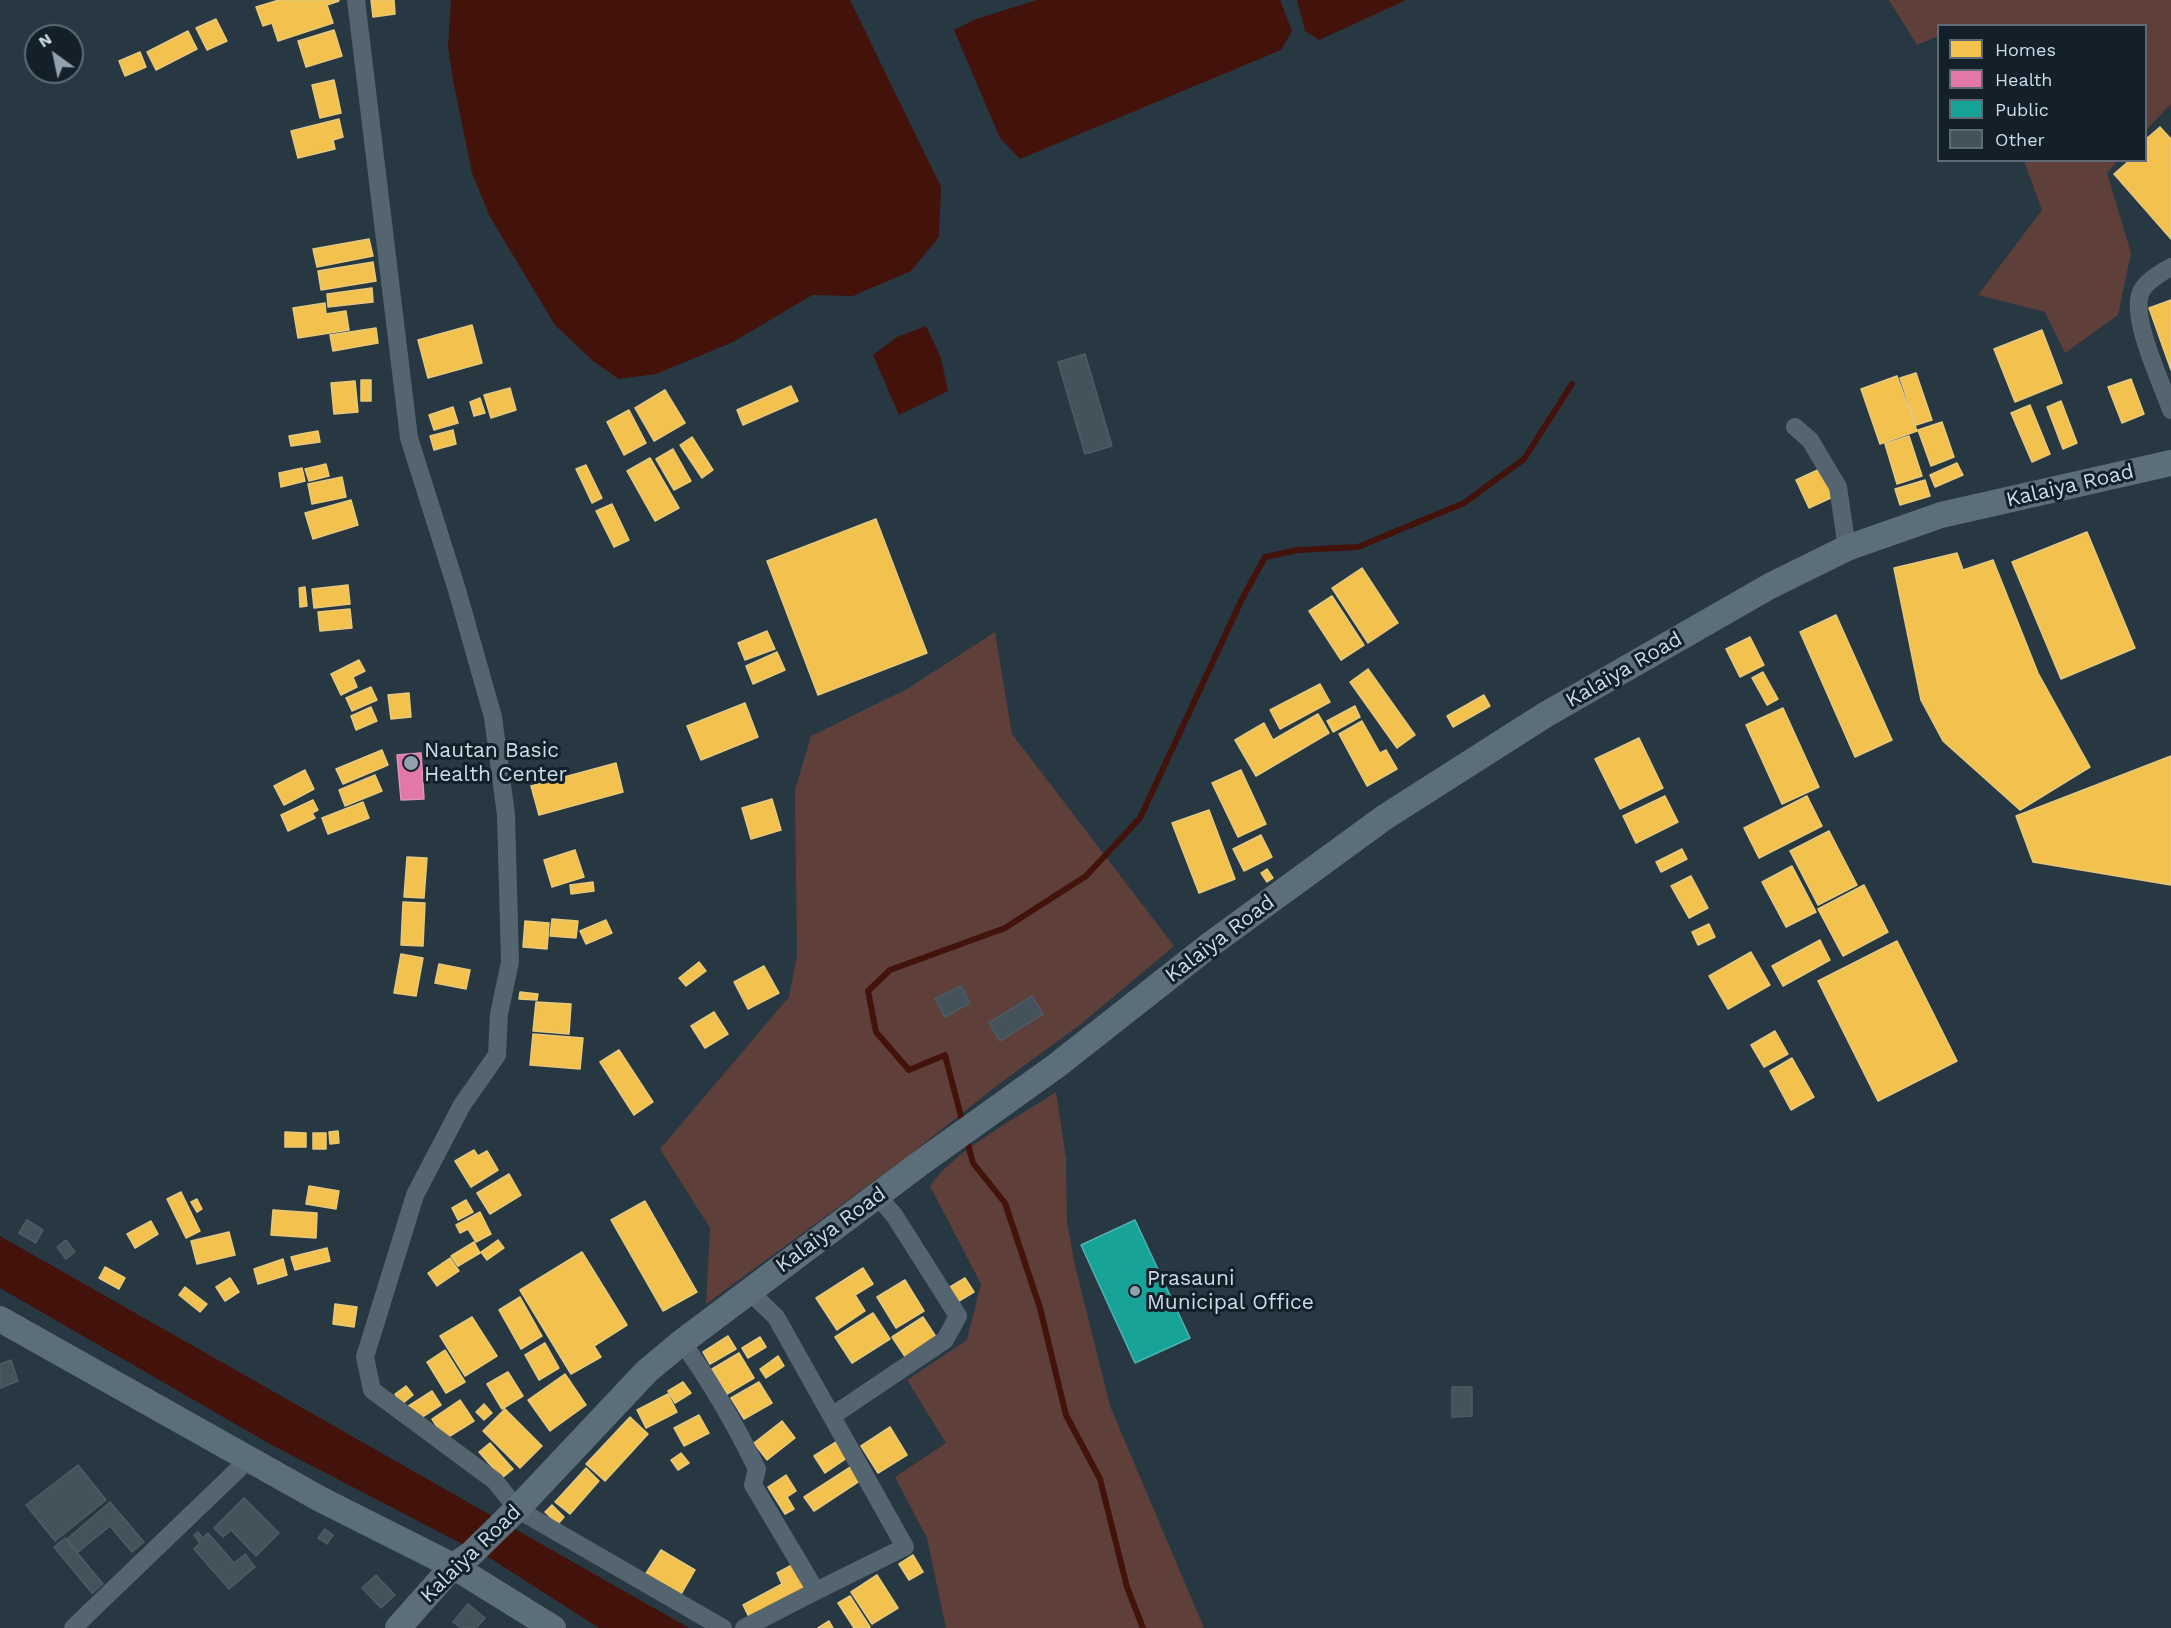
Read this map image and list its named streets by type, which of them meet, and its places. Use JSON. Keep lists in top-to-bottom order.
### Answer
{
  "streets": {
    "main road": ["Kalaiya Road"]
  },
  "places": ["Nautan Basic Health Center", "Prasauni Municipal Office"],
  "legend": [
    "Homes",
    "Health",
    "Public",
    "Other"
  ],
  "north": "top left"
}
